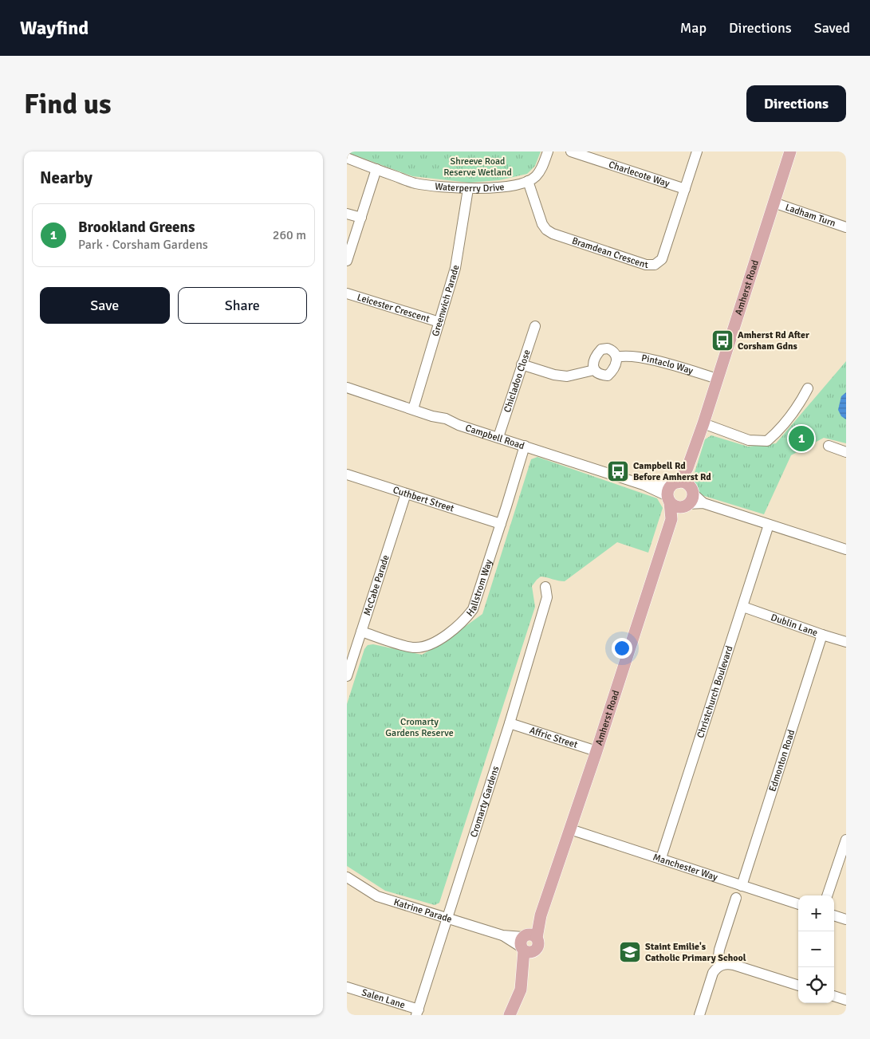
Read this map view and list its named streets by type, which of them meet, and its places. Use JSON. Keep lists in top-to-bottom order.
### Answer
{
  "streets": {
    "main road": ["Amherst Road"],
    "street": [
      "Charlecote Way",
      "Waterperry Drive",
      "Ladham Turn",
      "Bramdean Crescent",
      "Greenwich Parade",
      "Leicester Crescent",
      "Pintaclo Way",
      "Chicladoo Close",
      "Campbell Road",
      "Cuthbert Street",
      "McCabe Parade",
      "Hallstrom Way",
      "Dublin Lane",
      "Christchurch Boulevard",
      "Affric Street",
      "Edmonton Road",
      "Cromarty Gardens",
      "Manchester Way",
      "Katrine Parade",
      "Salen Lane"
    ]
  },
  "crossings": [
    ["Charlecote Way", "Bramdean Crescent"],
    ["Waterperry Drive", "Bramdean Crescent"],
    ["Waterperry Drive", "Greenwich Parade"],
    ["Ladham Turn", "Amherst Road"],
    ["Amherst Road", "Pintaclo Way"],
    ["Amherst Road", "Campbell Road"],
    ["Amherst Road", "Affric Street"],
    ["Amherst Road", "Manchester Way"],
    ["Amherst Road", "Katrine Parade"],
    ["Greenwich Parade", "Leicester Crescent"],
    ["Greenwich Parade", "Campbell Road"],
    ["Chicladoo Close", "Campbell Road"],
    ["Campbell Road", "Hallstrom Way"],
    ["Campbell Road", "Christchurch Boulevard"],
    ["Cuthbert Street", "McCabe Parade"],
    ["Cuthbert Street", "Hallstrom Way"],
    ["McCabe Parade", "Hallstrom Way"],
    ["Dublin Lane", "Christchurch Boulevard"],
    ["Dublin Lane", "Edmonton Road"],
    ["Christchurch Boulevard", "Manchester Way"],
    ["Affric Street", "Cromarty Gardens"],
    ["Edmonton Road", "Manchester Way"],
    ["Cromarty Gardens", "Katrine Parade"],
    ["Cromarty Gardens", "Salen Lane"]
  ],
  "parks": ["Shreeve Road Reserve Wetland", "Cromarty Gardens Reserve"],
  "places": {
    "bus stop": ["Amherst Rd After Corsham Gdns", "Campbell Rd Before Amherst Rd"],
    "school or university": ["Staint Emilie's Catholic Primary School"]
  },
  "page": {
    "header": "Wayfind",
    "nav": ["Map", "Directions", "Saved"],
    "buttons": [
      "Directions",
      ["Save", "Share"]
    ],
    "title": "Find us",
    "heading": "Nearby",
    "list": [
      {
        "mark": "1",
        "name": "Brookland Greens",
        "note": "Park · Corsham Gardens",
        "value": "260 m"
      }
    ],
    "pins": "1",
    "map_buttons": ["+", "−"]
  }
}
